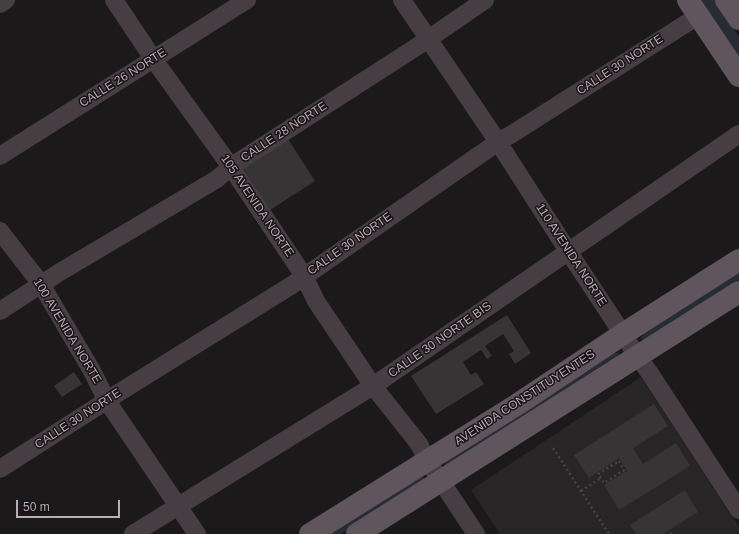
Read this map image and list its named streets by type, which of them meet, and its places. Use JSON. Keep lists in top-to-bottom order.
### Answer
{
  "streets": {
    "main road": ["AVENIDA CONSTITUYENTES"],
    "street": [
      "CALLE 30 NORTE",
      "CALLE 26 NORTE",
      "CALLE 28 NORTE",
      "105 AVENIDA NORTE",
      "110 AVENIDA NORTE",
      "100 AVENIDA NORTE",
      "CALLE 30 NORTE BIS"
    ]
  },
  "crossings": [
    ["CALLE 30 NORTE", "105 AVENIDA NORTE"],
    ["CALLE 30 NORTE", "110 AVENIDA NORTE"],
    ["CALLE 30 NORTE", "100 AVENIDA NORTE"],
    ["CALLE 26 NORTE", "105 AVENIDA NORTE"],
    ["CALLE 28 NORTE", "105 AVENIDA NORTE"],
    ["CALLE 28 NORTE", "110 AVENIDA NORTE"],
    ["CALLE 28 NORTE", "100 AVENIDA NORTE"],
    ["105 AVENIDA NORTE", "CALLE 30 NORTE BIS"],
    ["105 AVENIDA NORTE", "AVENIDA CONSTITUYENTES"],
    ["110 AVENIDA NORTE", "CALLE 30 NORTE BIS"],
    ["110 AVENIDA NORTE", "AVENIDA CONSTITUYENTES"],
    ["100 AVENIDA NORTE", "CALLE 30 NORTE BIS"]
  ],
  "scale_bar": "50 m"
}
